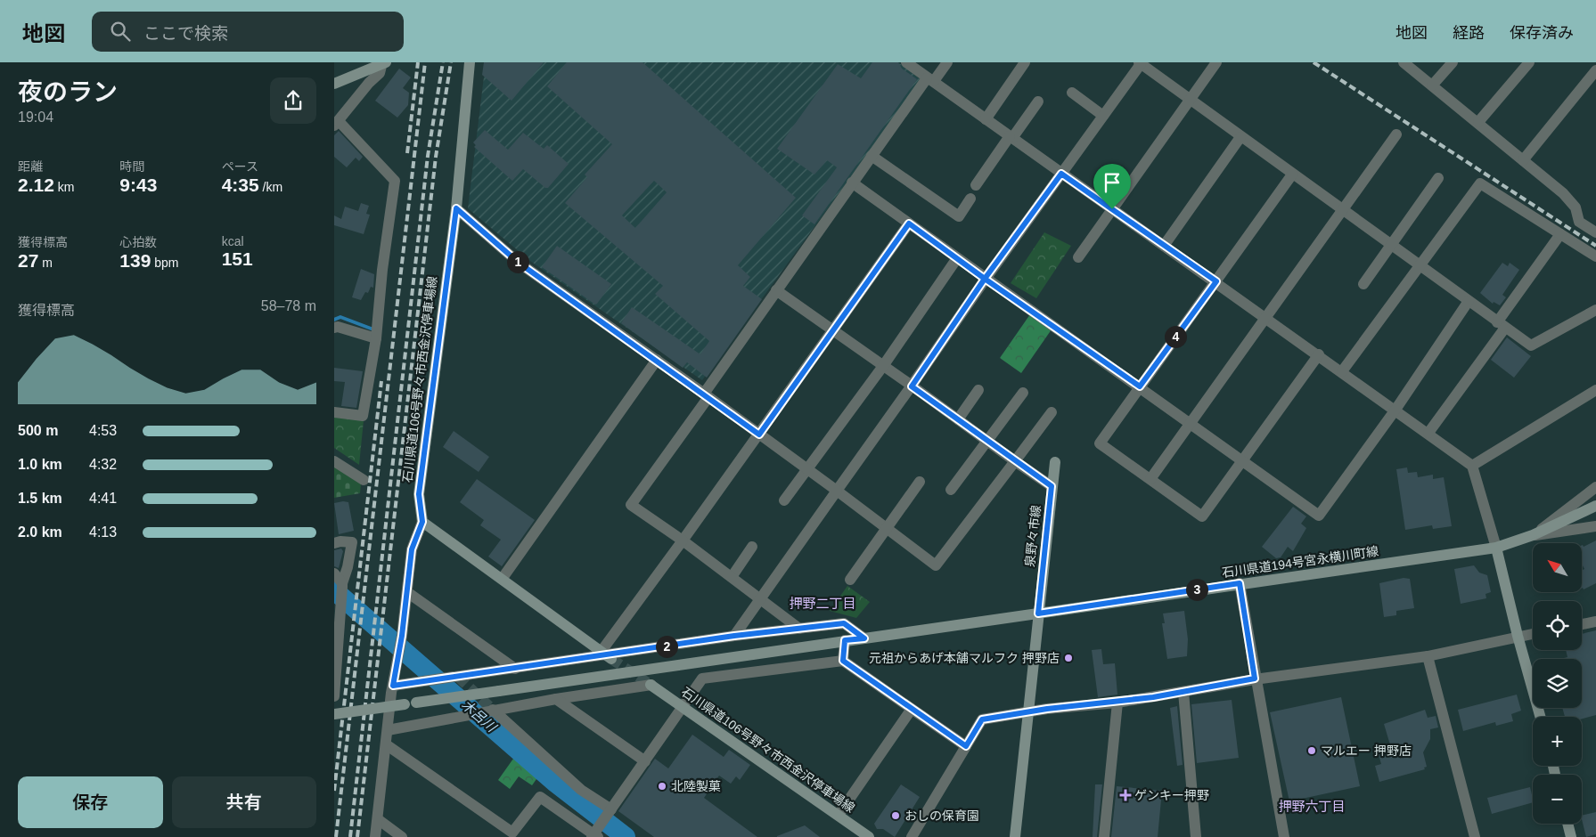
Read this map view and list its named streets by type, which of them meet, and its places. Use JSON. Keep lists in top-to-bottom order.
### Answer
{
  "streets": {
    "main road": ["石川県道106号野々市西金沢停車場線", "泉野々市線", "石川県道194号宮永横川町線"]
  },
  "crossings": [
    ["泉野々市線", "石川県道194号宮永横川町線"]
  ],
  "districts": ["押野二丁目", "押野六丁目"],
  "water": ["木呂川"],
  "places": {
    "other": [
      "元祖からあげ本舗マルフク 押野店",
      "マルエー 押野店",
      "北陸製菓",
      "おしの保育園"
    ],
    "health": ["ゲンキー押野"]
  },
  "north": "top left",
  "page": {
    "header": "地図",
    "search": "ここで検索",
    "nav": ["地図", "経路", "保存済み"],
    "heading": ["夜のラン", "19:04"],
    "stats": [
      ["距離", "2.12 km"],
      ["時間", "9:43"],
      ["ペース", "4:35 /km"],
      ["獲得標高", "27 m"],
      ["心拍数", "139 bpm"],
      ["kcal", "151"]
    ],
    "pins": [
      "1",
      "4",
      "3",
      "2"
    ],
    "chart": ["獲得標高", "58–78 m"],
    "list": [
      {
        "name": "500 m",
        "note": "4:53"
      },
      {
        "name": "1.0 km",
        "note": "4:32"
      },
      {
        "name": "1.5 km",
        "note": "4:41"
      },
      {
        "name": "2.0 km",
        "note": "4:13"
      }
    ],
    "map_buttons": ["+", "−"],
    "buttons": ["保存", "共有"]
  }
}
